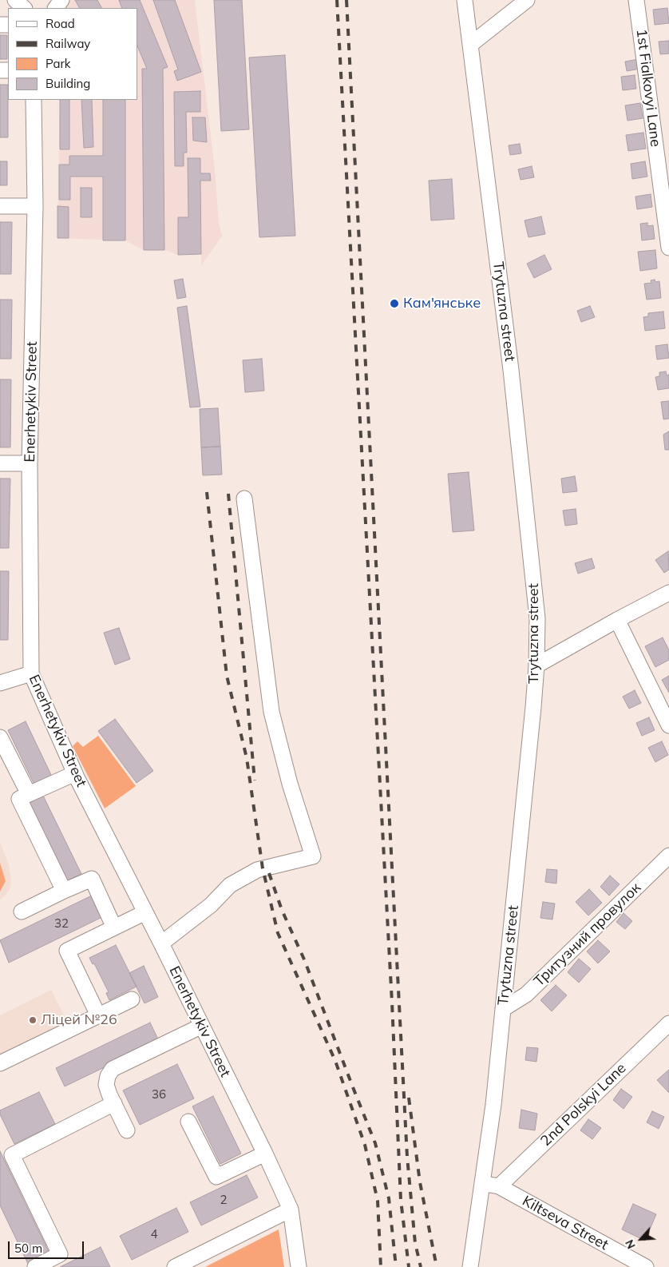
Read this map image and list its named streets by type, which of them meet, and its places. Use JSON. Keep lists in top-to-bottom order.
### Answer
{
  "streets": {
    "street": [
      "1st Fialkovyi Lane",
      "Trytuzna street",
      "Enerhetykiv Street",
      "Тритузний провулок",
      "2nd Polskyi Lane",
      "Kiltseva Street"
    ]
  },
  "crossings": [
    ["Trytuzna street", "Тритузний провулок"],
    ["Trytuzna street", "Kiltseva Street"],
    ["2nd Polskyi Lane", "Kiltseva Street"]
  ],
  "places": ["Кам'янське", "Ліцей №26"],
  "house_numbers": [
    "32",
    "36",
    "2",
    "4"
  ],
  "legend": [
    "Road",
    "Railway",
    "Park",
    "Building"
  ],
  "scale_bar": "50 m",
  "north": "bottom left"
}
